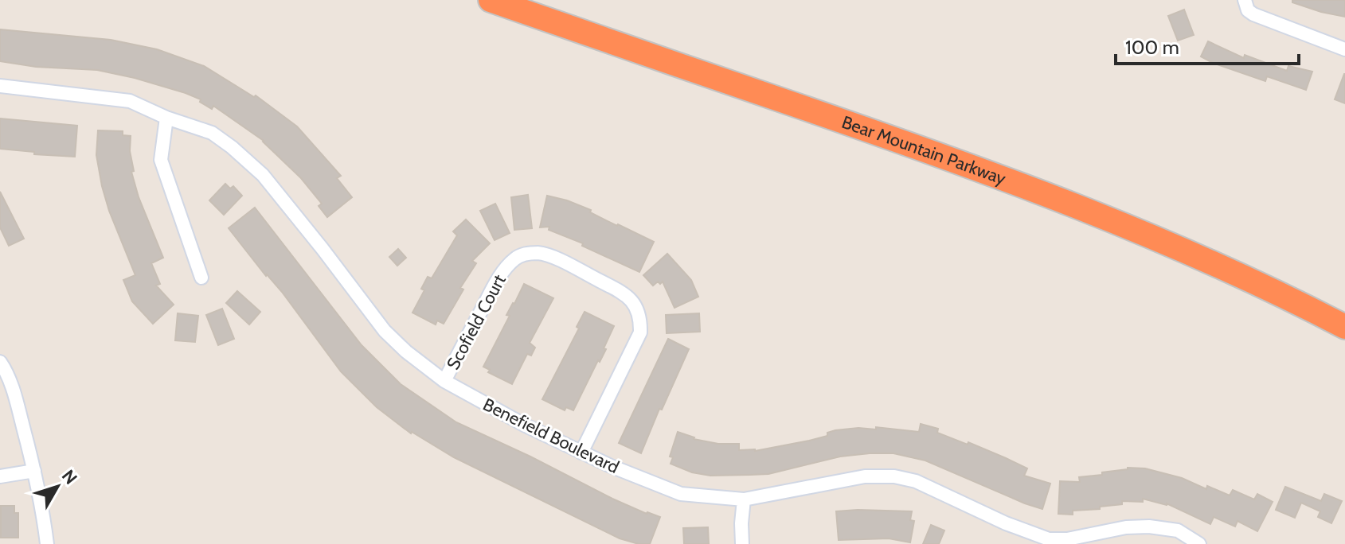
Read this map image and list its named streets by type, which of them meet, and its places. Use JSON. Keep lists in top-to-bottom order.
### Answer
{
  "streets": {
    "highway": ["Bear Mountain Parkway"],
    "street": ["Scofield Court", "Benefield Boulevard"]
  },
  "crossings": [
    ["Scofield Court", "Benefield Boulevard"]
  ],
  "scale_bar": "100 m",
  "north": "top right"
}
